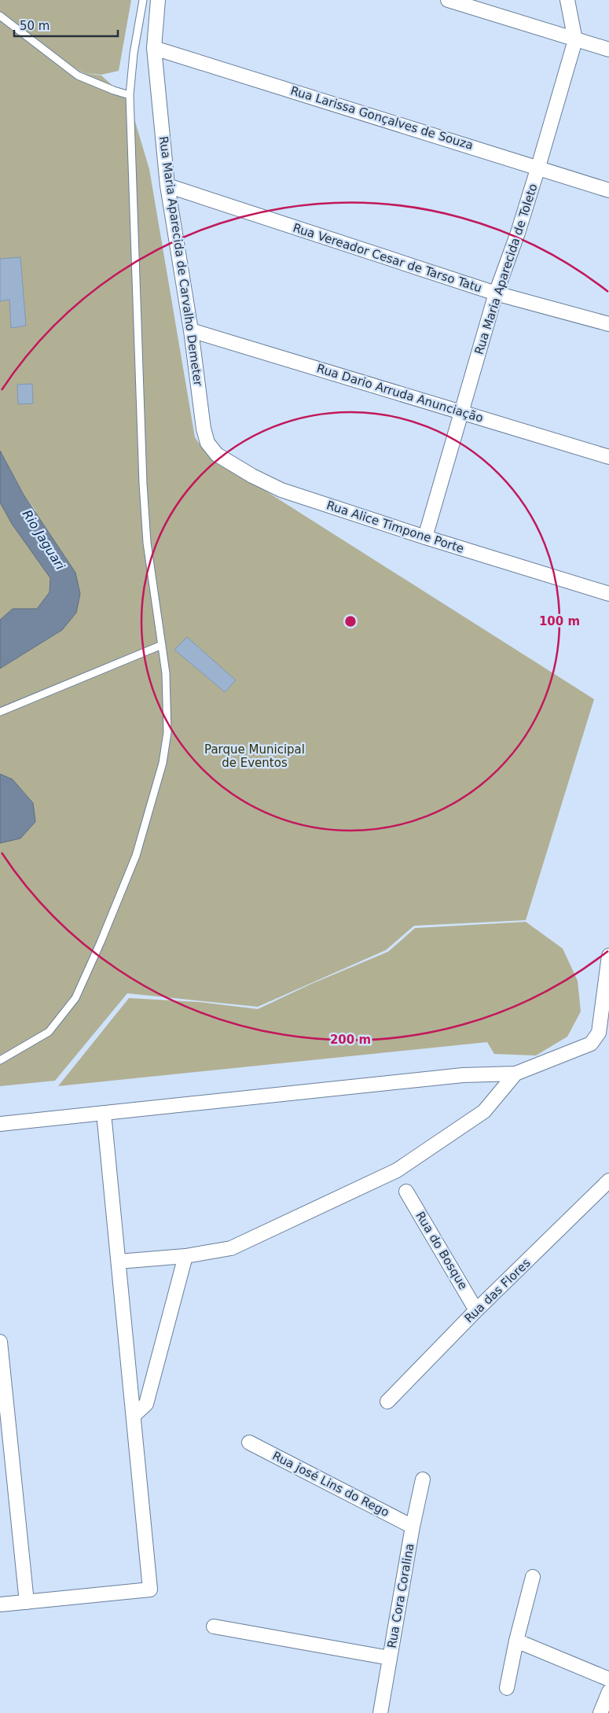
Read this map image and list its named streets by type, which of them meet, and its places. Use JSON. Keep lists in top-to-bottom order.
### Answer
{
  "streets": {
    "street": [
      "Rua Larissa Gonçalves de Souza",
      "Rua Vereador Cesar de Tarso Tatu",
      "Rua Maria Aparecida de Carvalho Demeter",
      "Rua Maria Aparecida de Toleto",
      "Rua Dario Arruda Anunciação",
      "Rua Alice Timpone Porte",
      "Rua do Bosque",
      "Rua das Flores",
      "Rua josé Lins do Rego",
      "Rua Cora Coralina"
    ]
  },
  "crossings": [
    ["Rua Larissa Gonçalves de Souza", "Rua Maria Aparecida de Carvalho Demeter"],
    ["Rua Larissa Gonçalves de Souza", "Rua Maria Aparecida de Toleto"],
    ["Rua Vereador Cesar de Tarso Tatu", "Rua Maria Aparecida de Carvalho Demeter"],
    ["Rua Vereador Cesar de Tarso Tatu", "Rua Maria Aparecida de Toleto"],
    ["Rua Maria Aparecida de Carvalho Demeter", "Rua Dario Arruda Anunciação"],
    ["Rua Maria Aparecida de Carvalho Demeter", "Rua Alice Timpone Porte"],
    ["Rua Maria Aparecida de Toleto", "Rua Dario Arruda Anunciação"],
    ["Rua Maria Aparecida de Toleto", "Rua Alice Timpone Porte"],
    ["Rua do Bosque", "Rua das Flores"],
    ["Rua josé Lins do Rego", "Rua Cora Coralina"]
  ],
  "water": ["Rio Jaguari"],
  "parks": ["Parque Municipal de Eventos"],
  "scale_bar": "50 m",
  "rings": ["100 m", "200 m"]
}
